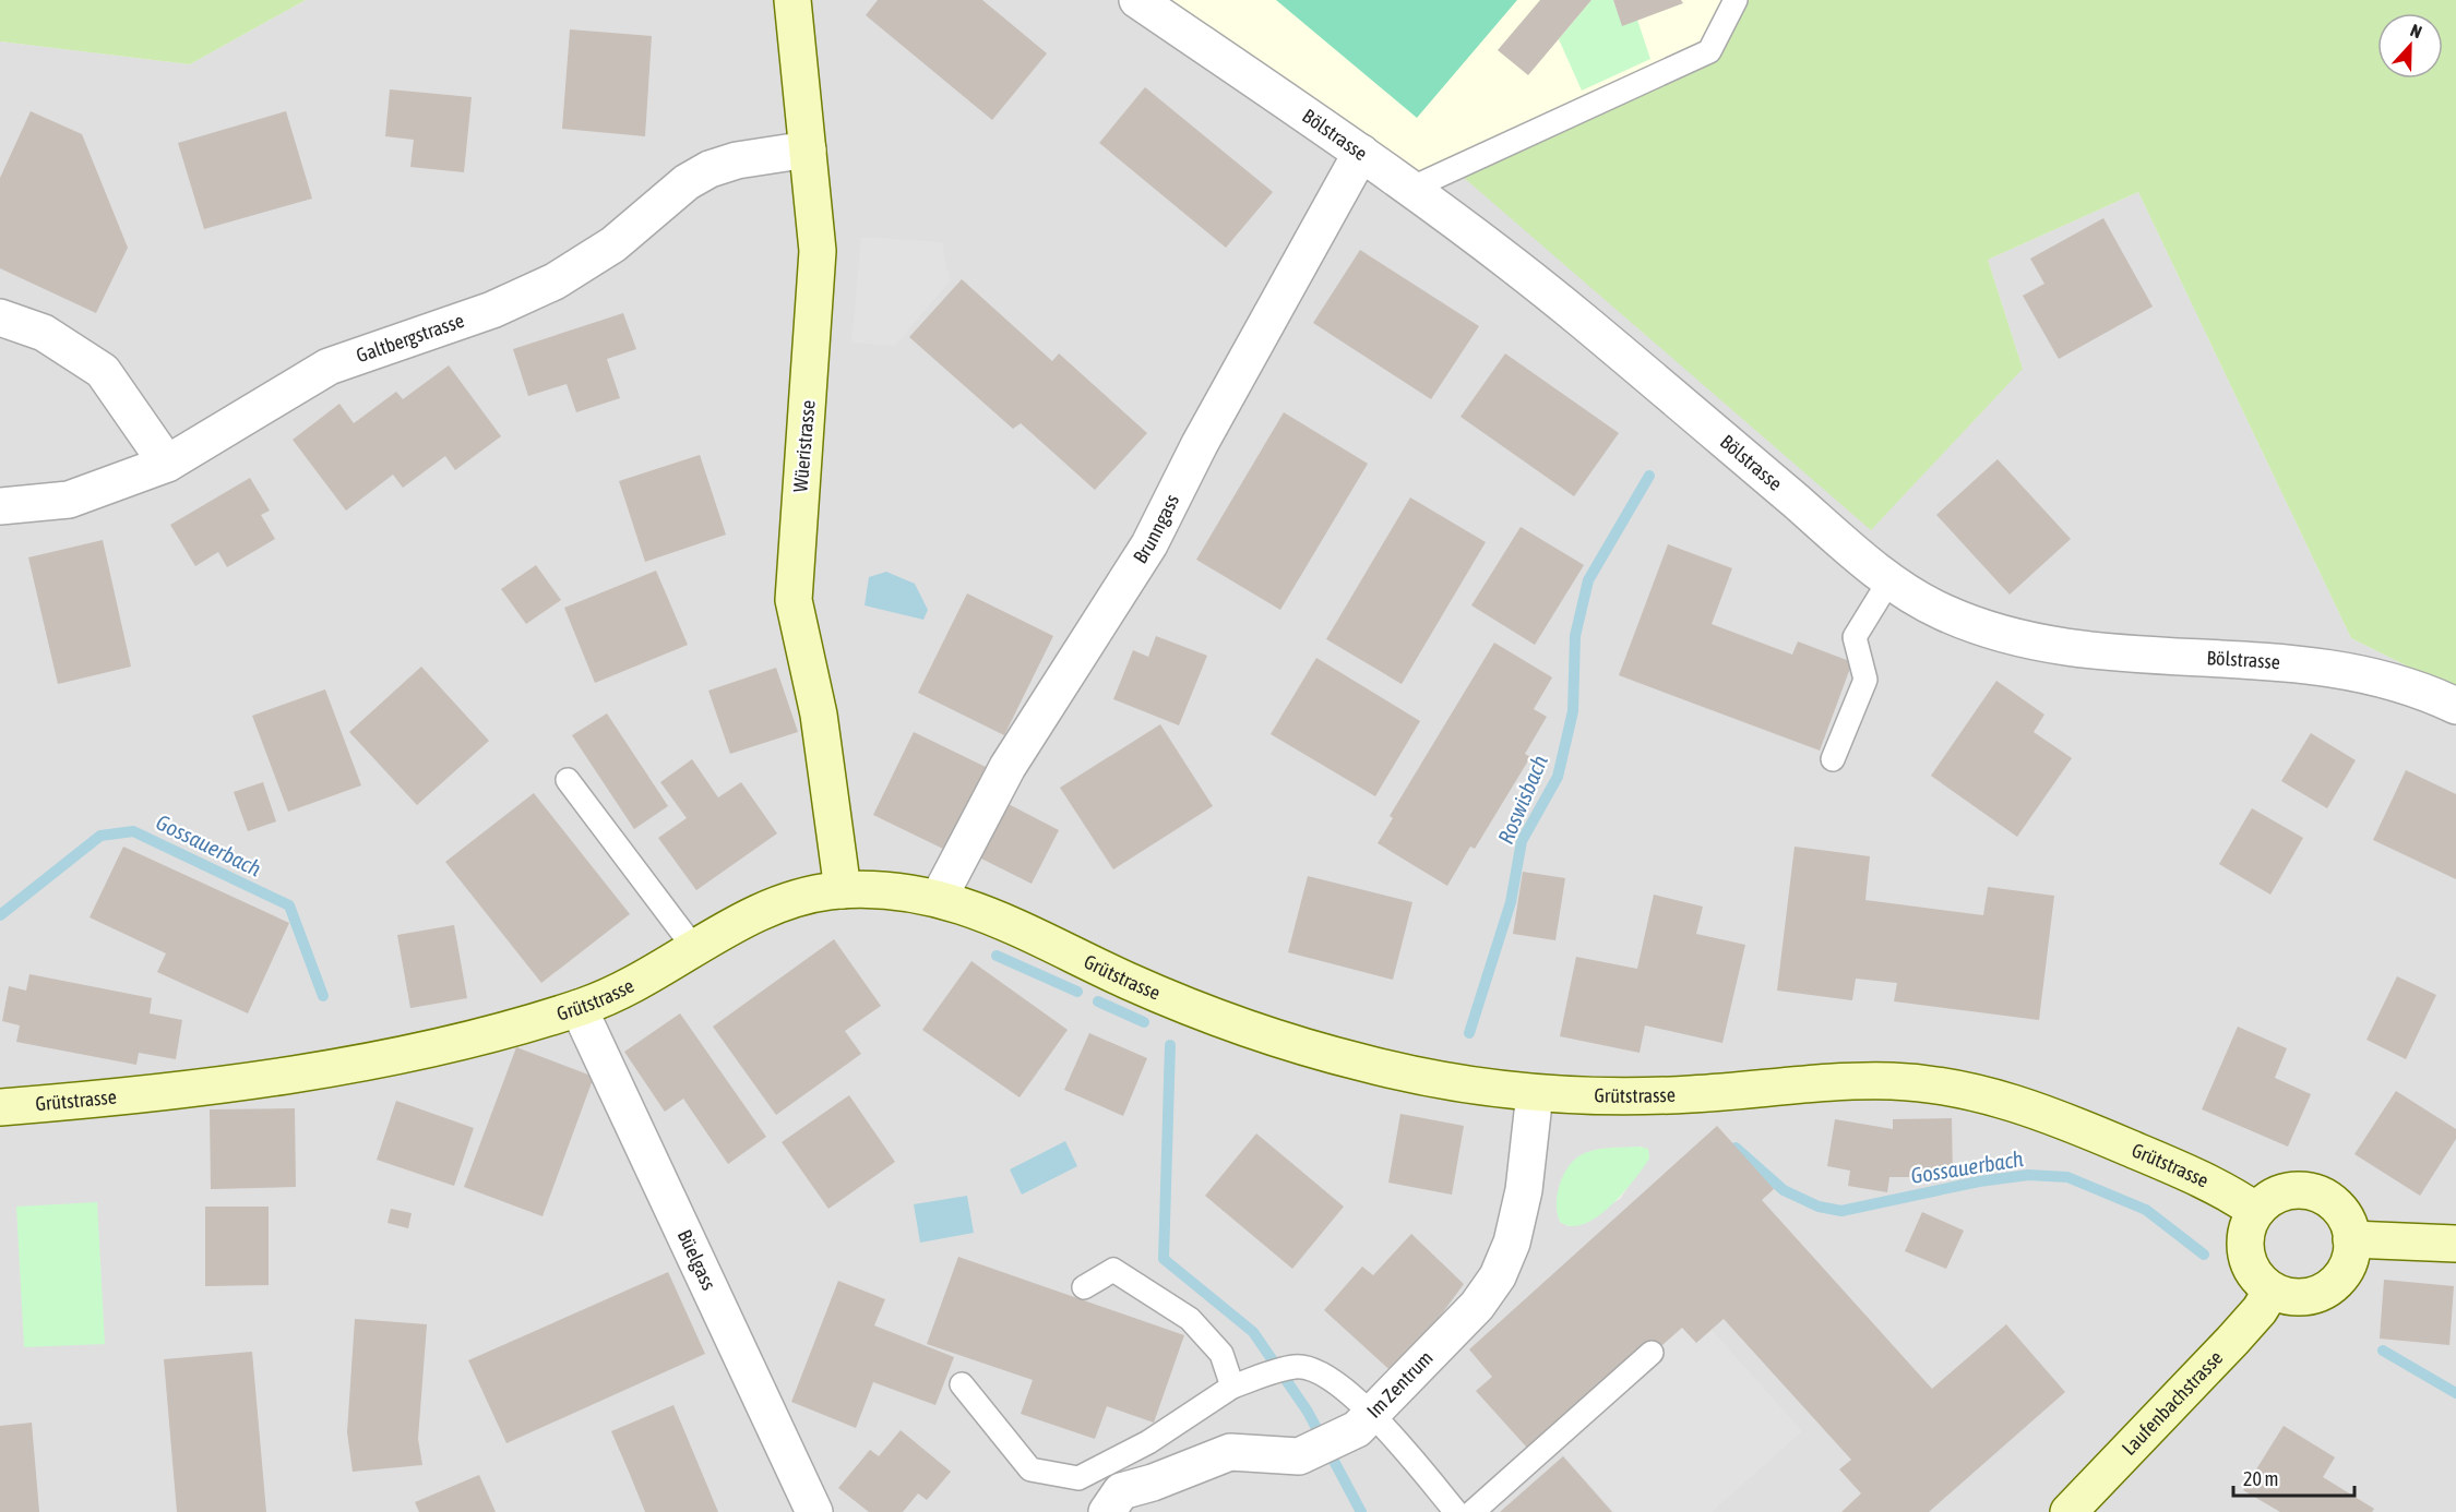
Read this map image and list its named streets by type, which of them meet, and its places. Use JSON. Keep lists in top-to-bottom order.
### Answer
{
  "streets": {
    "main road": ["Wüeristrasse", "Grütstrasse", "Laufenbachstrasse"],
    "street": [
      "Bölstrasse",
      "Galtbergstrasse",
      "Brunngass",
      "Büelgass",
      "Im Zentrum"
    ]
  },
  "crossings": [
    ["Bölstrasse", "Brunngass"],
    ["Galtbergstrasse", "Wüeristrasse"],
    ["Wüeristrasse", "Grütstrasse"],
    ["Brunngass", "Grütstrasse"],
    ["Grütstrasse", "Büelgass"],
    ["Grütstrasse", "Im Zentrum"],
    ["Grütstrasse", "Laufenbachstrasse"]
  ],
  "water": ["Roswisbach", "Gossauerbach"],
  "scale_bar": "20 m",
  "north": "top"
}
